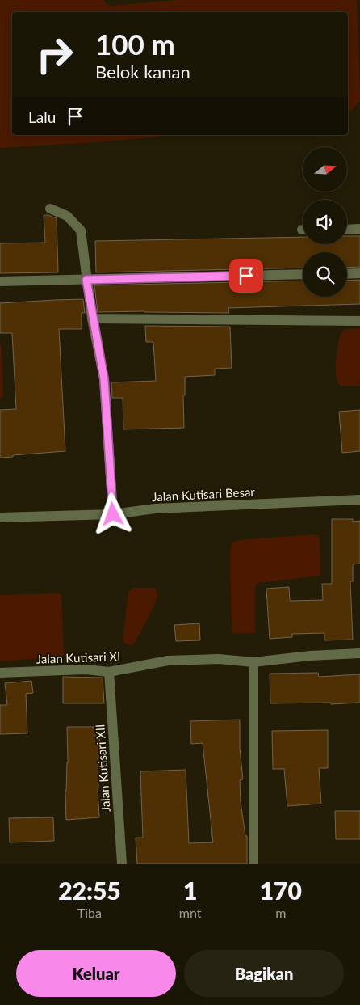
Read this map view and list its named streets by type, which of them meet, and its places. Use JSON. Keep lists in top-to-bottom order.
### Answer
{
  "streets": {
    "street": ["Jalan Kutisari Besar", "Jalan Kutisari XI", "Jalan Kutisari XII"]
  },
  "crossings": [
    ["Jalan Kutisari XI", "Jalan Kutisari XII"]
  ],
  "north": "right",
  "page": {
    "turn": ["100 m", "Belok kanan"],
    "then": "Lalu",
    "eta": [
      "22:55",
      "Tiba",
      "1",
      "mnt",
      "170",
      "m"
    ],
    "buttons": ["Keluar", "Bagikan"]
  }
}
